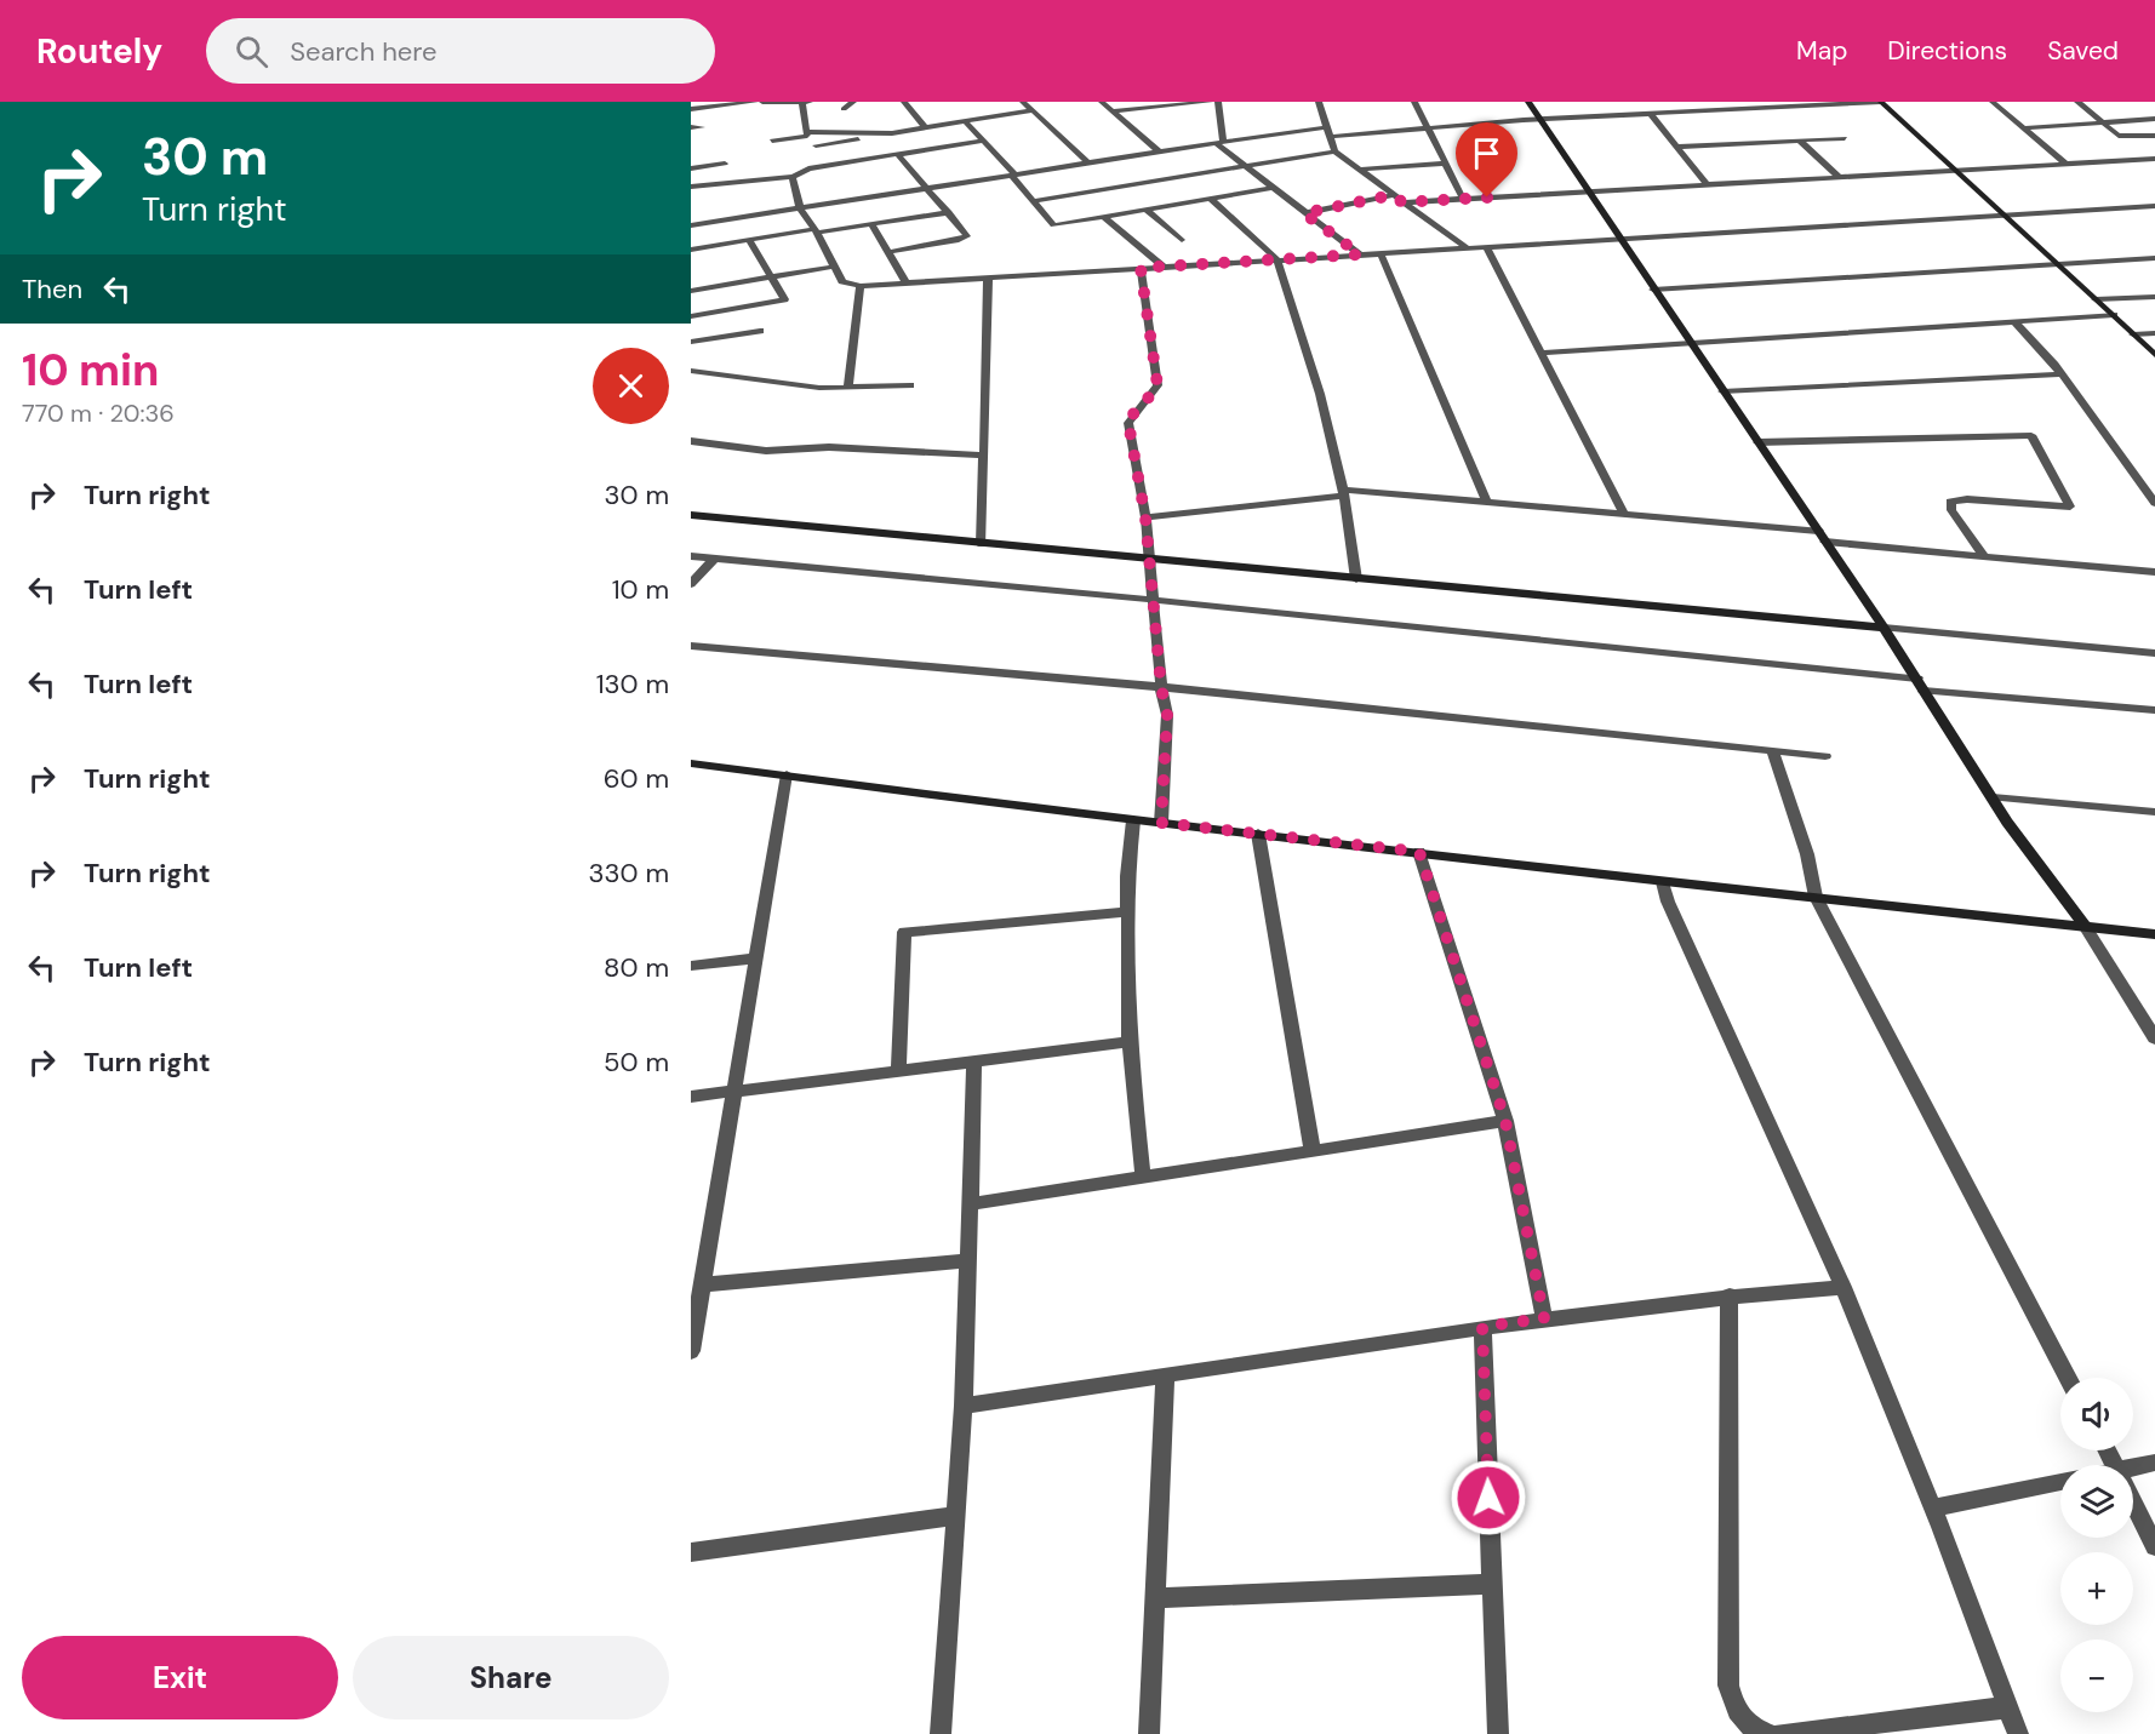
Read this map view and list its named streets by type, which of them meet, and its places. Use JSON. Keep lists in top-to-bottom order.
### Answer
{
  "page": {
    "header": "Routely",
    "search": "Search here",
    "nav": ["Map", "Directions", "Saved"],
    "turn": ["30 m", "Turn right"],
    "then": "Then",
    "heading": ["10 min", "770 m · 20:36"],
    "list": [
      {
        "name": "Turn right",
        "value": "30 m"
      },
      {
        "name": "Turn left",
        "value": "10 m"
      },
      {
        "name": "Turn left",
        "value": "130 m"
      },
      {
        "name": "Turn right",
        "value": "60 m"
      },
      {
        "name": "Turn right",
        "value": "330 m"
      },
      {
        "name": "Turn left",
        "value": "80 m"
      },
      {
        "name": "Turn right",
        "value": "50 m"
      }
    ],
    "map_buttons": ["+", "−"],
    "buttons": ["Exit", "Share"]
  }
}
